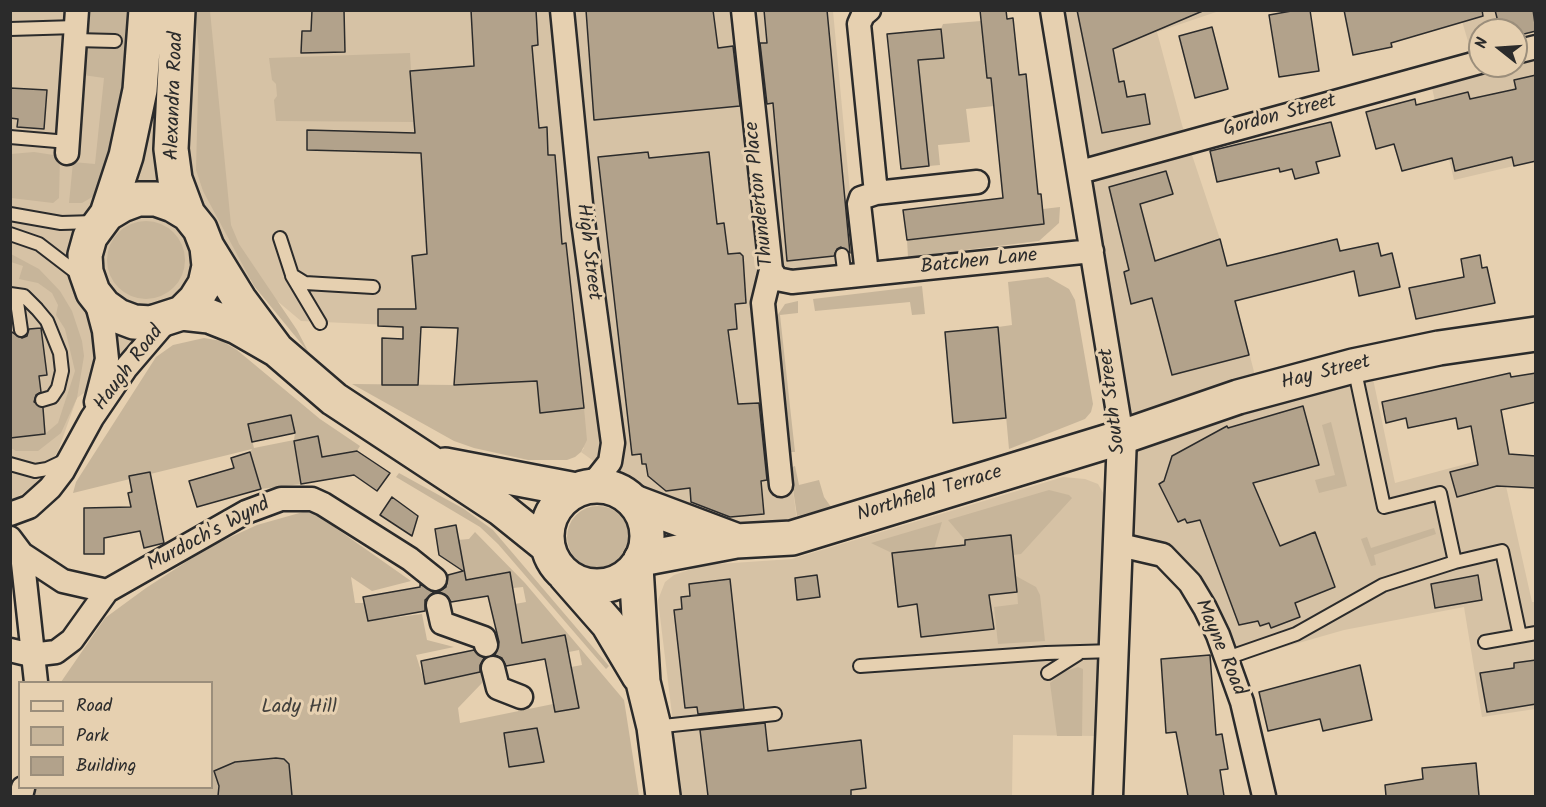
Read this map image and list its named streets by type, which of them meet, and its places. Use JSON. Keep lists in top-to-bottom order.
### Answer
{
  "streets": {
    "main road": ["Alexandra Road", "Hay Street", "Northfield Terrace"],
    "street": [
      "Gordon Street",
      "Thunderton Place",
      "High Street",
      "Batchen Lane",
      "Haugh Road",
      "South Street",
      "Murdoch's Wynd",
      "Mayne Road"
    ]
  },
  "crossings": [
    ["Alexandra Road", "High Street"],
    ["Alexandra Road", "Haugh Road"],
    ["Alexandra Road", "Northfield Terrace"],
    ["Gordon Street", "South Street"],
    ["Thunderton Place", "Batchen Lane"],
    ["High Street", "Northfield Terrace"],
    ["Batchen Lane", "South Street"],
    ["Hay Street", "South Street"],
    ["Hay Street", "Northfield Terrace"],
    ["South Street", "Northfield Terrace"],
    ["South Street", "Mayne Road"]
  ],
  "parks": ["Lady Hill"],
  "legend": ["Road", "Park", "Building"],
  "north": "left"
}
